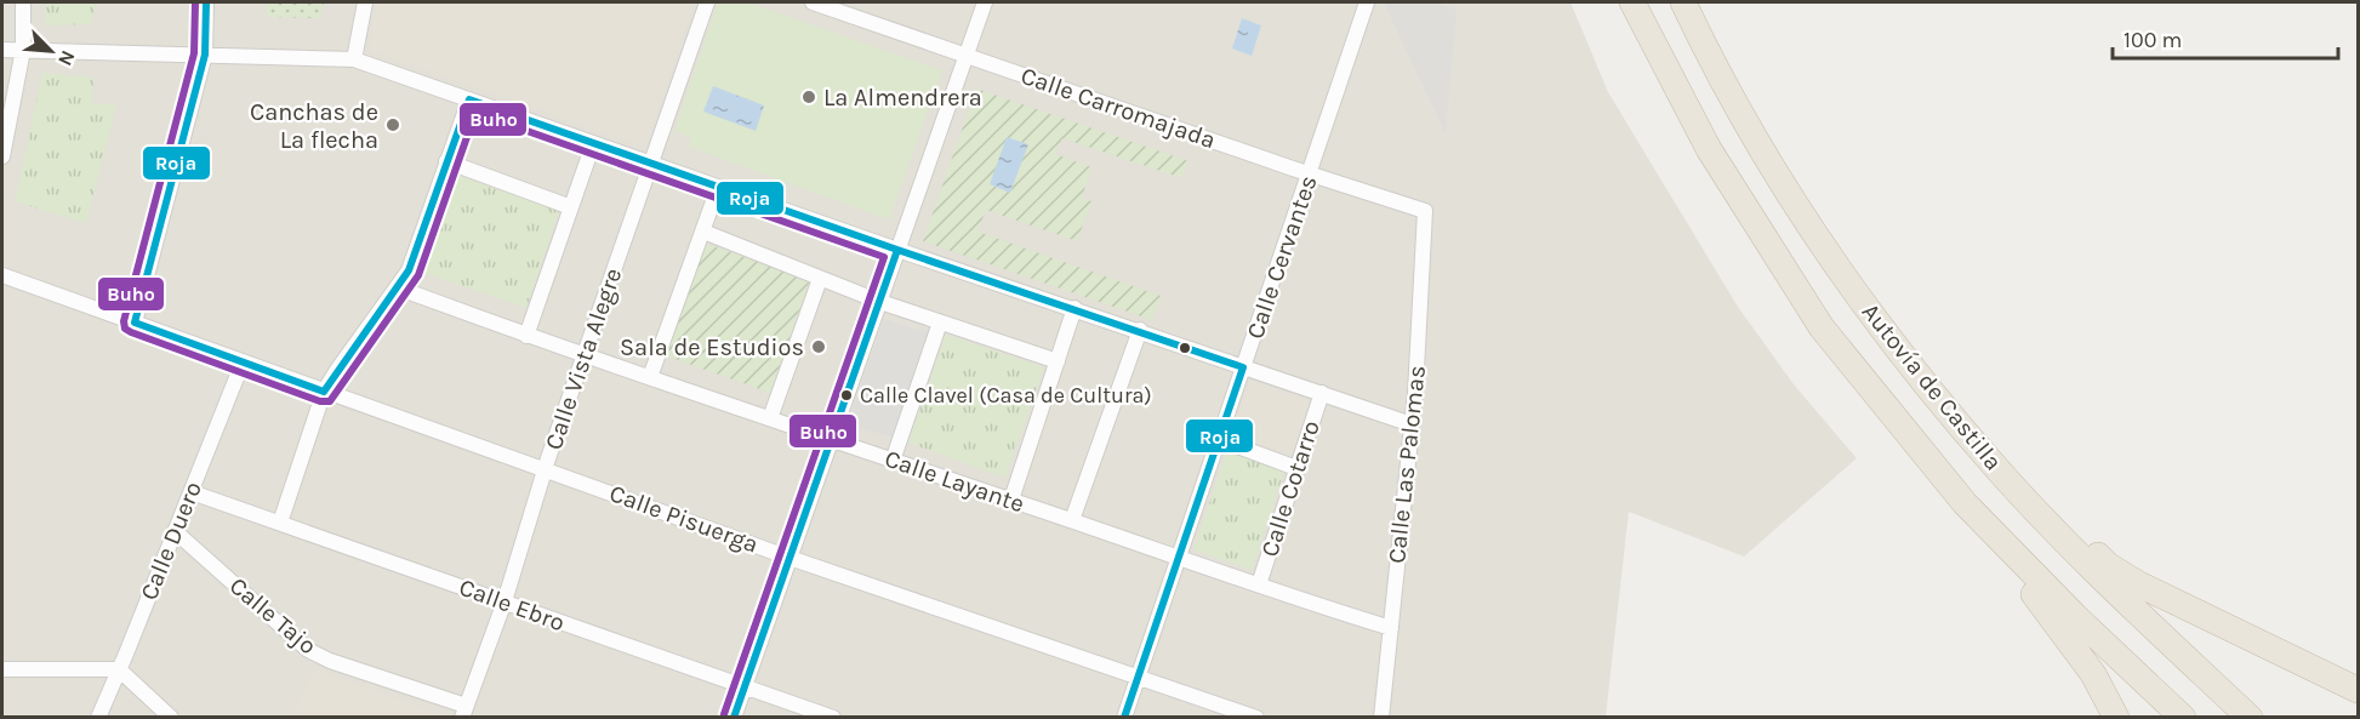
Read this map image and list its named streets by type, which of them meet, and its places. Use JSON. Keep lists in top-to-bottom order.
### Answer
{
  "streets": {
    "highway": ["Autovía de Castilla"],
    "street": [
      "Calle Carromajada",
      "Calle Cervantes",
      "Calle Vista Alegre",
      "Calle Las Palomas",
      "Calle Layante",
      "Calle Cotarro",
      "Calle Pisuerga",
      "Calle Duero",
      "Calle Ebro",
      "Calle Tajo"
    ]
  },
  "crossings": [
    ["Calle Carromajada", "Calle Cervantes"],
    ["Calle Carromajada", "Calle Las Palomas"],
    ["Calle Cervantes", "Calle Layante"],
    ["Calle Cervantes", "Calle Pisuerga"],
    ["Calle Vista Alegre", "Calle Layante"],
    ["Calle Vista Alegre", "Calle Pisuerga"],
    ["Calle Vista Alegre", "Calle Ebro"],
    ["Calle Vista Alegre", "Calle Tajo"],
    ["Calle Las Palomas", "Calle Layante"],
    ["Calle Layante", "Calle Cotarro"],
    ["Calle Pisuerga", "Calle Duero"],
    ["Calle Duero", "Calle Ebro"],
    ["Calle Duero", "Calle Tajo"]
  ],
  "places": [
    "La Almendrera",
    "Canchas de La flecha",
    "Sala de Estudios",
    "Calle Clavel (Casa de Cultura)"
  ],
  "lines": ["transit line Roja", "transit line Buho"],
  "scale_bar": "100 m",
  "north": "bottom right"
}
